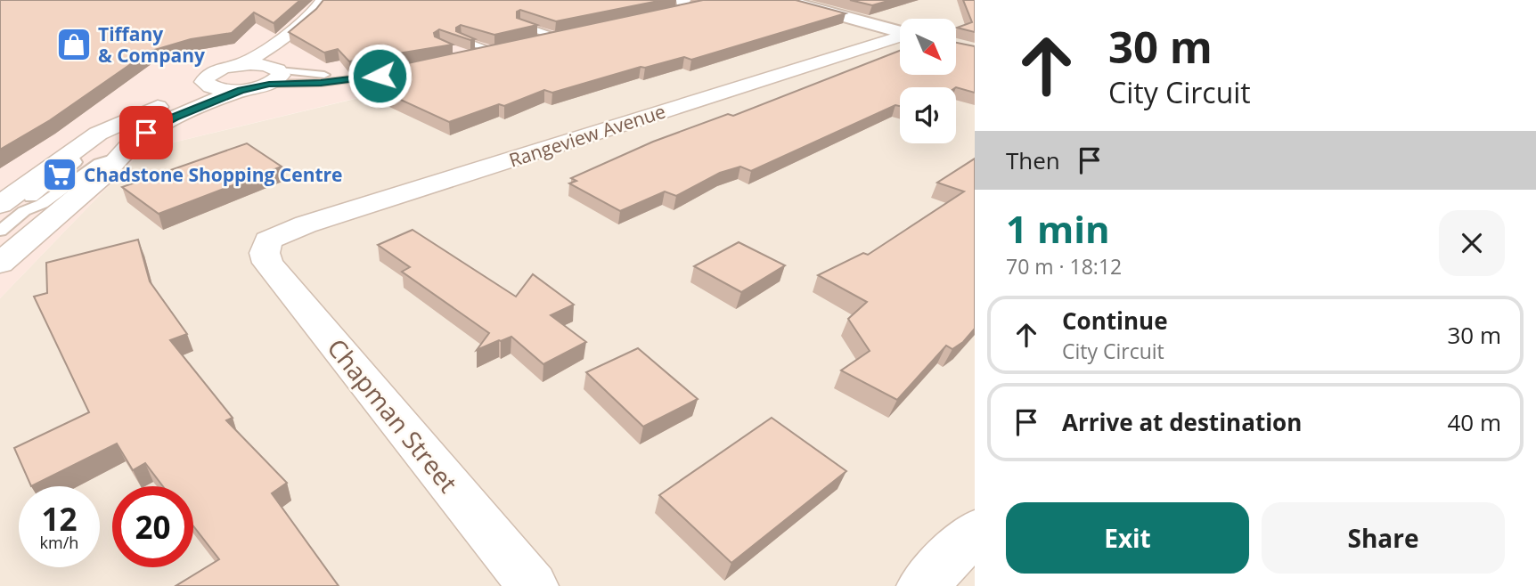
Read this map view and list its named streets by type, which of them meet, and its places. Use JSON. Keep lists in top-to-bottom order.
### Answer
{
  "streets": {
    "street": ["Rangeview Avenue", "Chapman Street"]
  },
  "crossings": [
    ["Rangeview Avenue", "Chapman Street"]
  ],
  "places": {
    "shop": ["Tiffany & Company"],
    "supermarket": ["Chadstone Shopping Centre"]
  },
  "north": "bottom right",
  "page": {
    "turn": ["30 m", "City Circuit"],
    "then": "Then",
    "heading": ["1 min", "70 m · 18:12"],
    "list": [
      {
        "name": "Continue",
        "note": "City Circuit",
        "value": "30 m"
      },
      {
        "name": "Arrive at destination",
        "value": "40 m"
      }
    ],
    "speed": "12 km/h",
    "limit": "20",
    "buttons": ["Exit", "Share"]
  }
}
